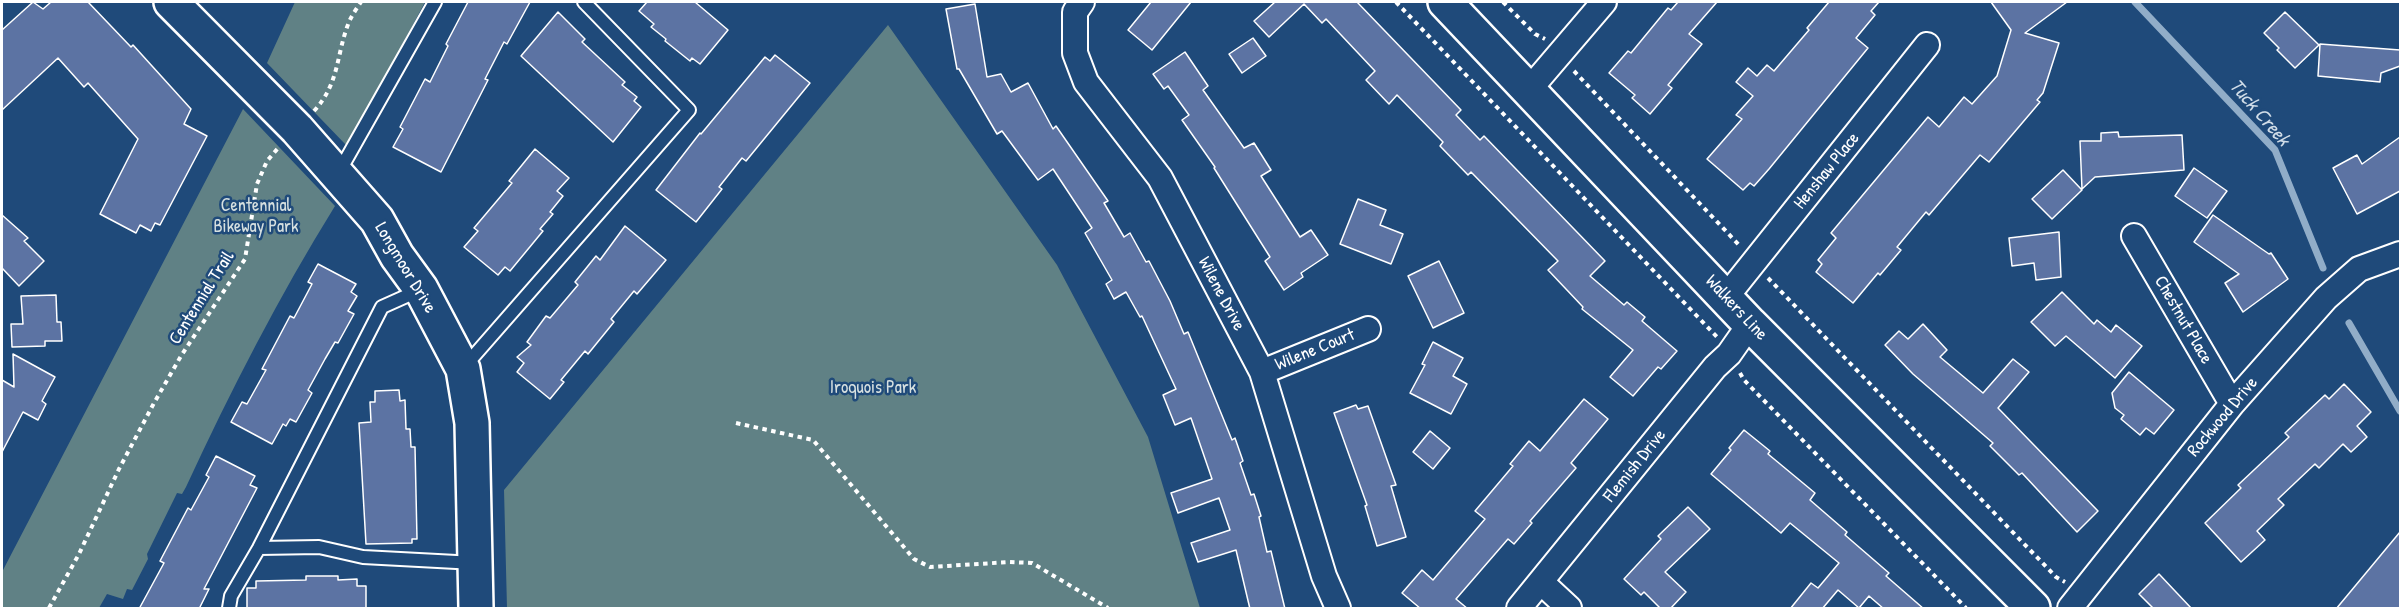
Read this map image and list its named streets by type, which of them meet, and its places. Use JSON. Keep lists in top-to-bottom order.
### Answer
{
  "streets": {
    "main road": ["Longmoor Drive", "Walkers Line"],
    "street": [
      "Henshaw Place",
      "Wilene Drive",
      "Chestnut Place",
      "Wilene Court",
      "Rockwood Drive",
      "Flemish Drive"
    ],
    "path": ["Centennial Trail"]
  },
  "crossings": [
    ["Henshaw Place", "Walkers Line"],
    ["Longmoor Drive", "Centennial Trail"],
    ["Wilene Drive", "Wilene Court"],
    ["Walkers Line", "Flemish Drive"],
    ["Chestnut Place", "Rockwood Drive"]
  ],
  "water": ["Tuck Creek"],
  "parks": ["Centennial Bikeway Park", "Iroquois Park"]
}
